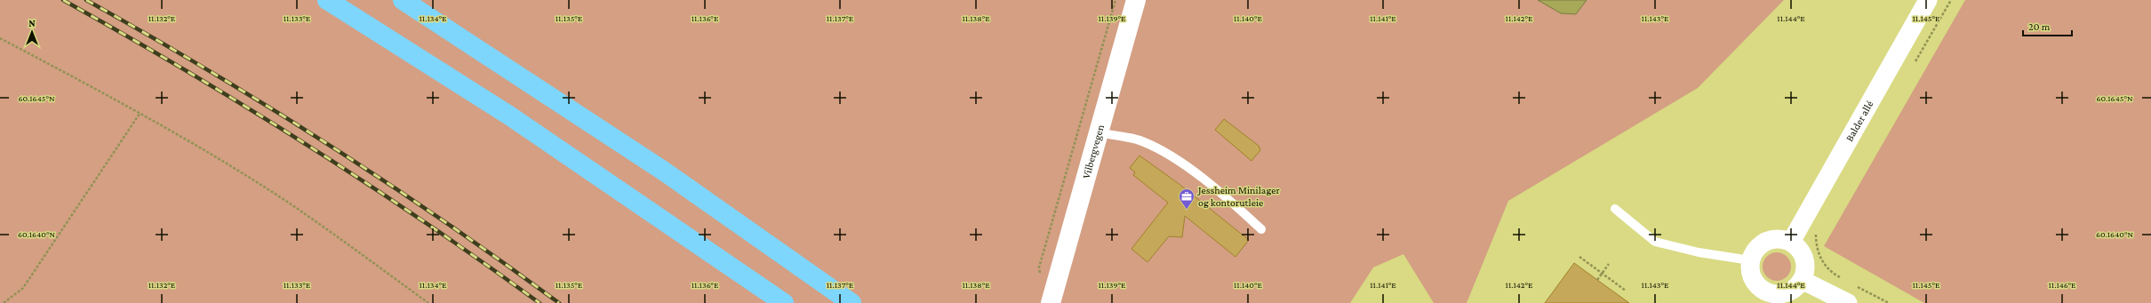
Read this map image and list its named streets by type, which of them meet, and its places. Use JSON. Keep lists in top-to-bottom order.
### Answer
{
  "streets": {
    "main road": ["Vilbergvegen"],
    "street": ["Balder allé"]
  },
  "places": {
    "office": ["Jessheim Minilager og kontorutleie"]
  },
  "scale_bar": "20 m",
  "north": "top",
  "coordinates": [
    "11.132°E",
    "11.133°E",
    "11.134°E",
    "11.135°E",
    "11.136°E",
    "11.137°E",
    "11.138°E",
    "11.139°E",
    "11.140°E",
    "11.141°E",
    "11.142°E",
    "11.143°E",
    "11.144°E",
    "11.145°E",
    "60.1645°N",
    "60.1640°N",
    "11.146°E"
  ]
}
